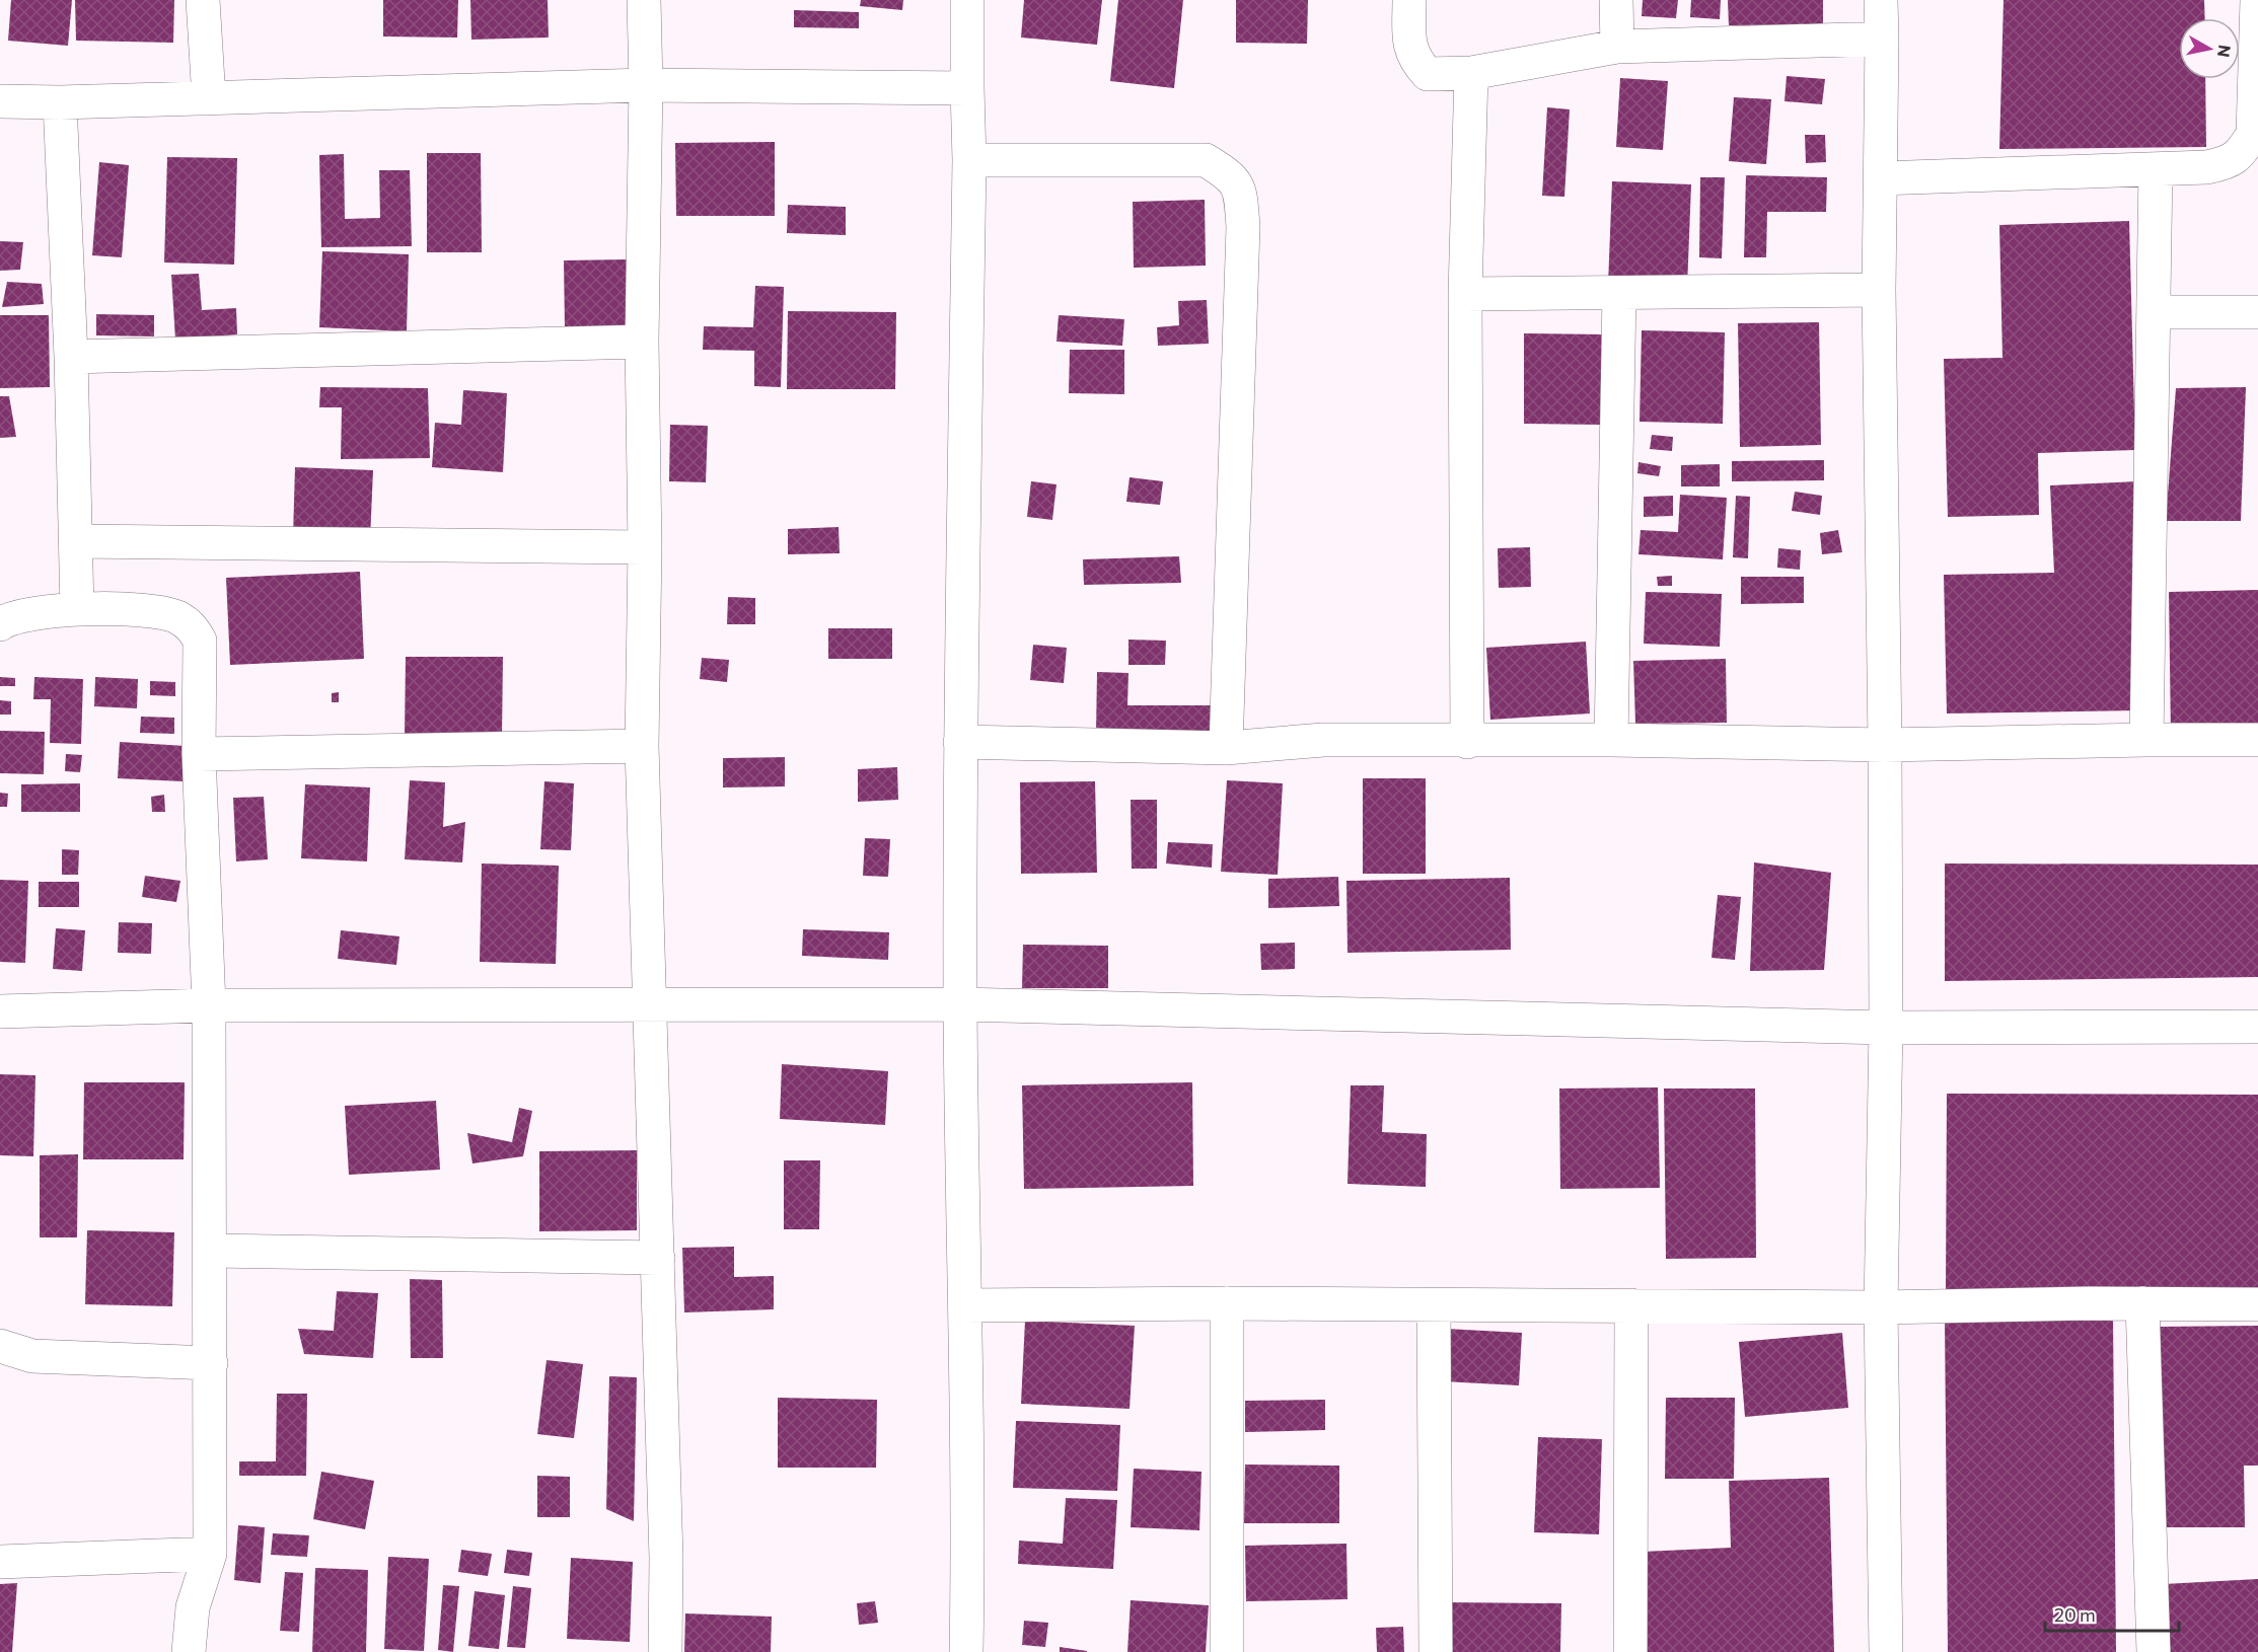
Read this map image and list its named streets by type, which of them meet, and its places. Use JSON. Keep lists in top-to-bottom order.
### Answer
{
  "scale_bar": "20 m",
  "north": "right"
}
